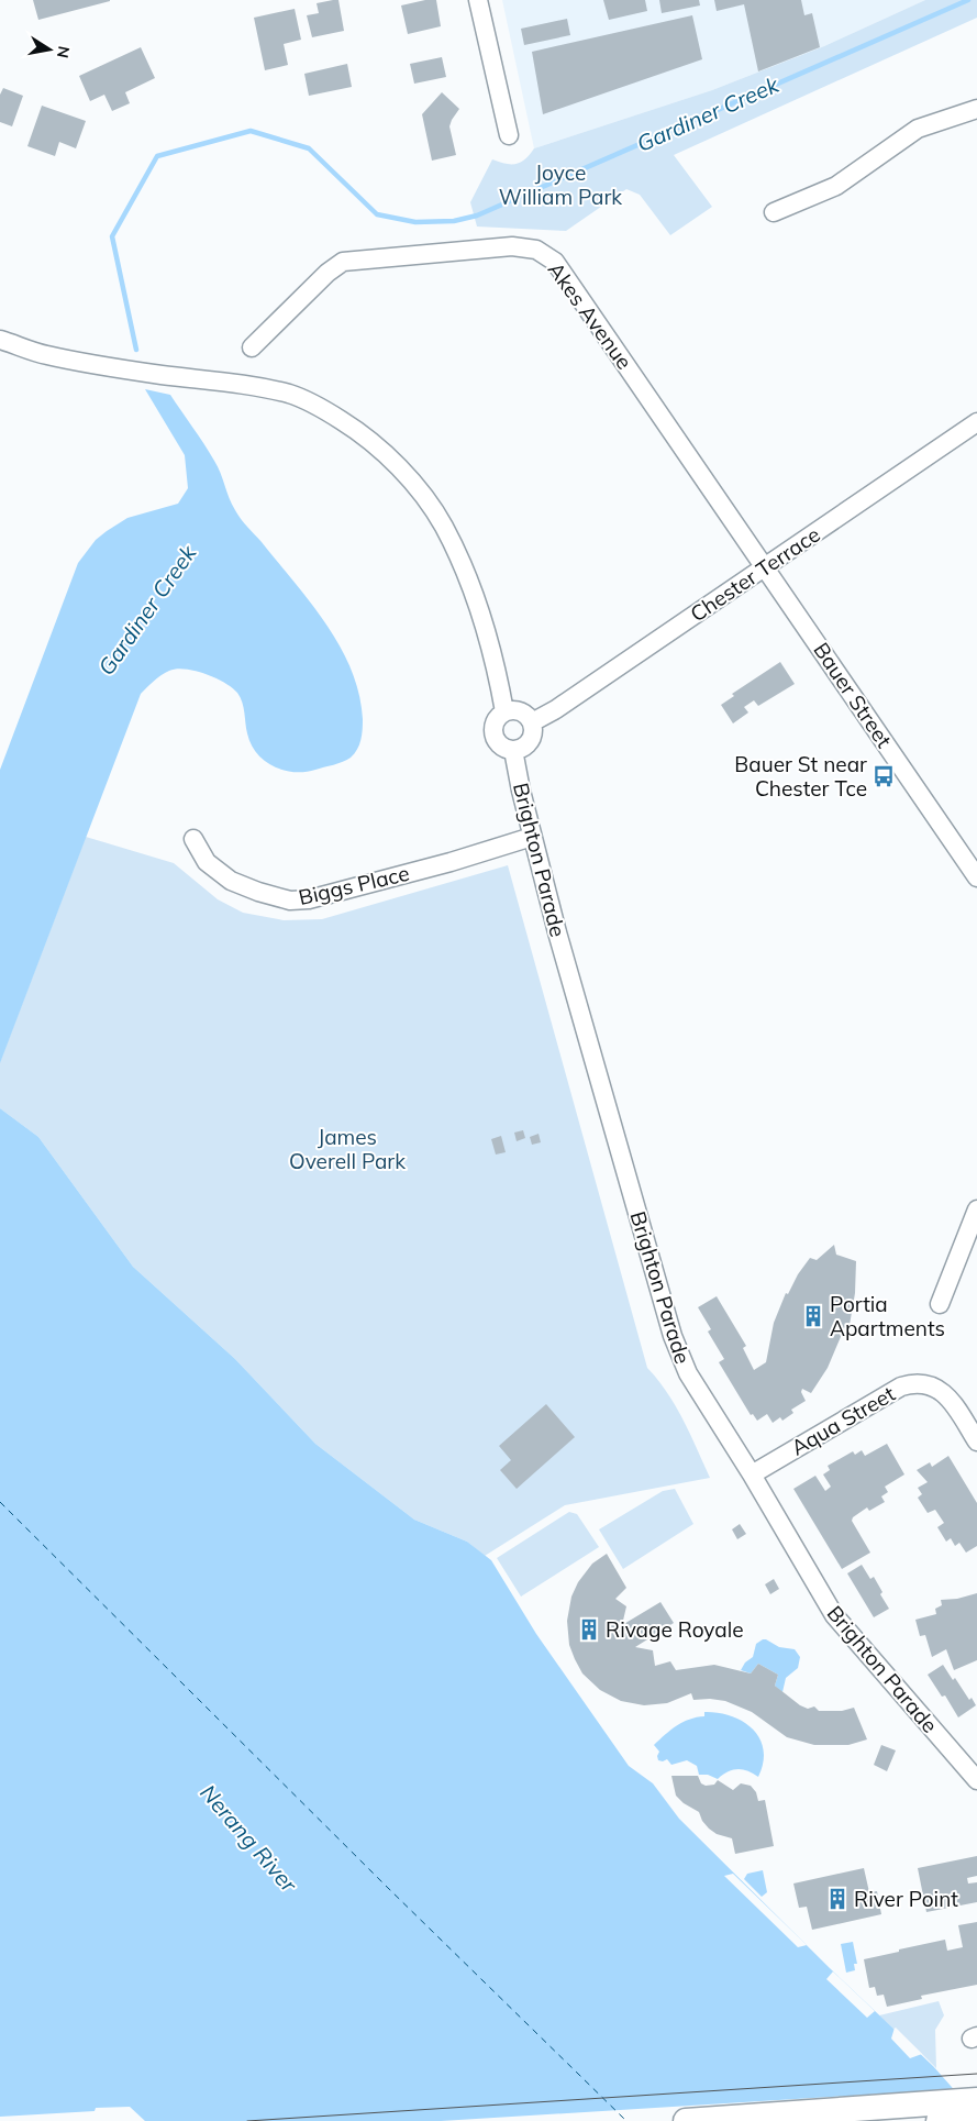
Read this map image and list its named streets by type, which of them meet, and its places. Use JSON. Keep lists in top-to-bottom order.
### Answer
{
  "streets": {
    "street": [
      "Akes Avenue",
      "Chester Terrace",
      "Bauer Street",
      "Brighton Parade",
      "Biggs Place",
      "Aqua Street"
    ]
  },
  "crossings": [
    ["Akes Avenue", "Chester Terrace"],
    ["Akes Avenue", "Bauer Street"],
    ["Chester Terrace", "Bauer Street"],
    ["Chester Terrace", "Brighton Parade"],
    ["Brighton Parade", "Biggs Place"],
    ["Brighton Parade", "Aqua Street"]
  ],
  "water": ["Gardiner Creek", "Nerang River"],
  "parks": ["Joyce William Park", "James Overell Park"],
  "places": {
    "bus stop": ["Bauer St near Chester Tce"],
    "building": ["Portia Apartments", "Rivage Royale", "River Point"]
  },
  "north": "right"
}
